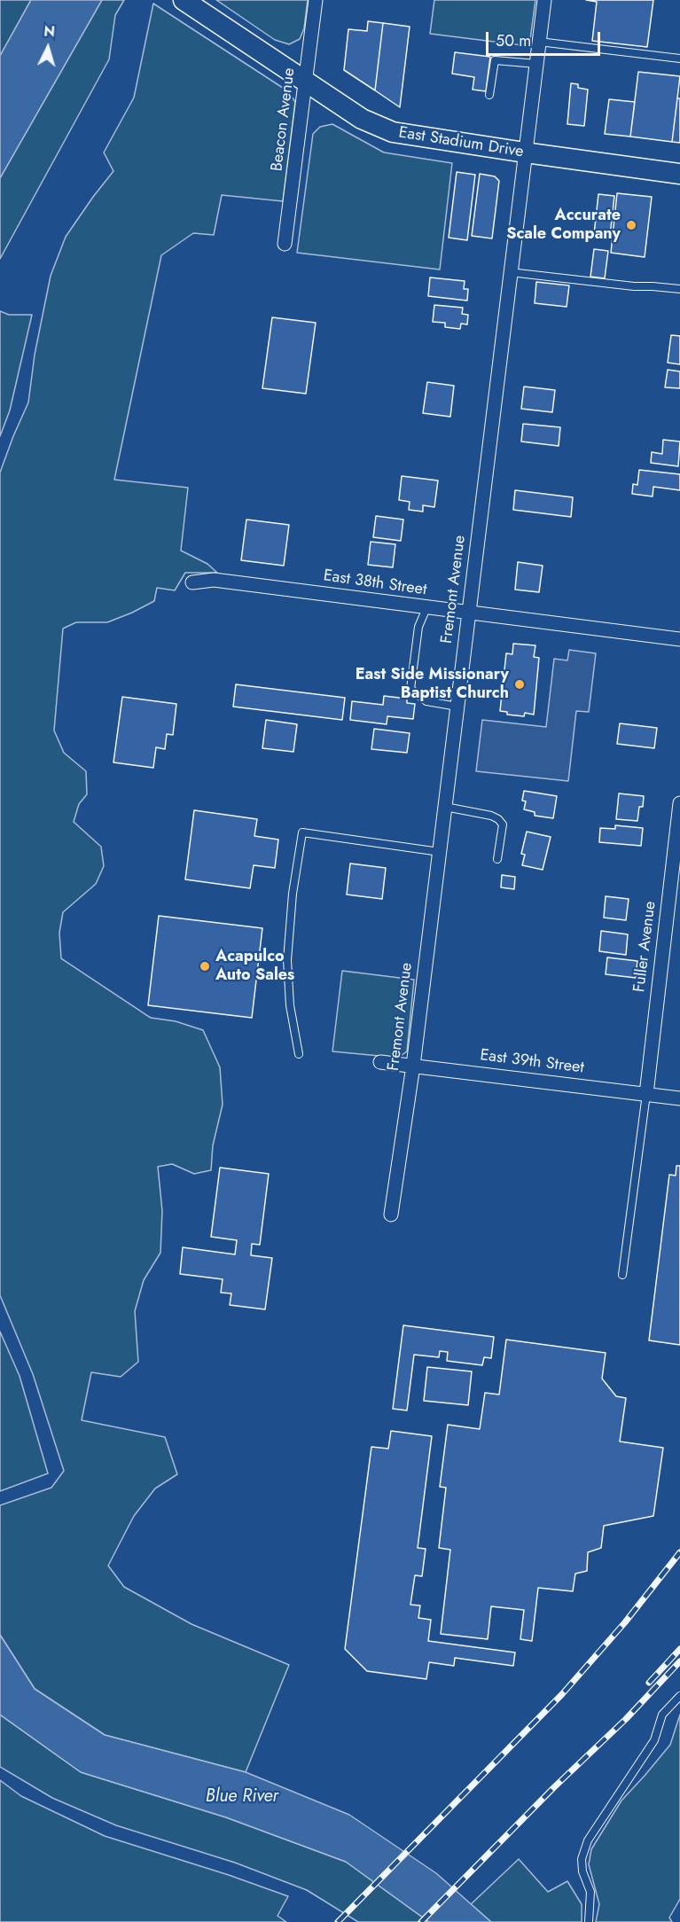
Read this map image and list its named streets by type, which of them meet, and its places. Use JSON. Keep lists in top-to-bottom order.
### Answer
{
  "streets": {
    "main road": ["East Stadium Drive"],
    "street": [
      "Beacon Avenue",
      "East 38th Street",
      "Fremont Avenue",
      "Fuller Avenue",
      "East 39th Street"
    ]
  },
  "crossings": [
    ["Beacon Avenue", "East Stadium Drive"],
    ["East Stadium Drive", "Fremont Avenue"],
    ["East 38th Street", "Fremont Avenue"],
    ["Fremont Avenue", "East 39th Street"],
    ["Fuller Avenue", "East 39th Street"]
  ],
  "water": ["Blue River"],
  "places": ["Accurate Scale Company", "East Side Missionary Baptist Church", "Acapulco Auto Sales"],
  "scale_bar": "50 m",
  "north": "top"
}
